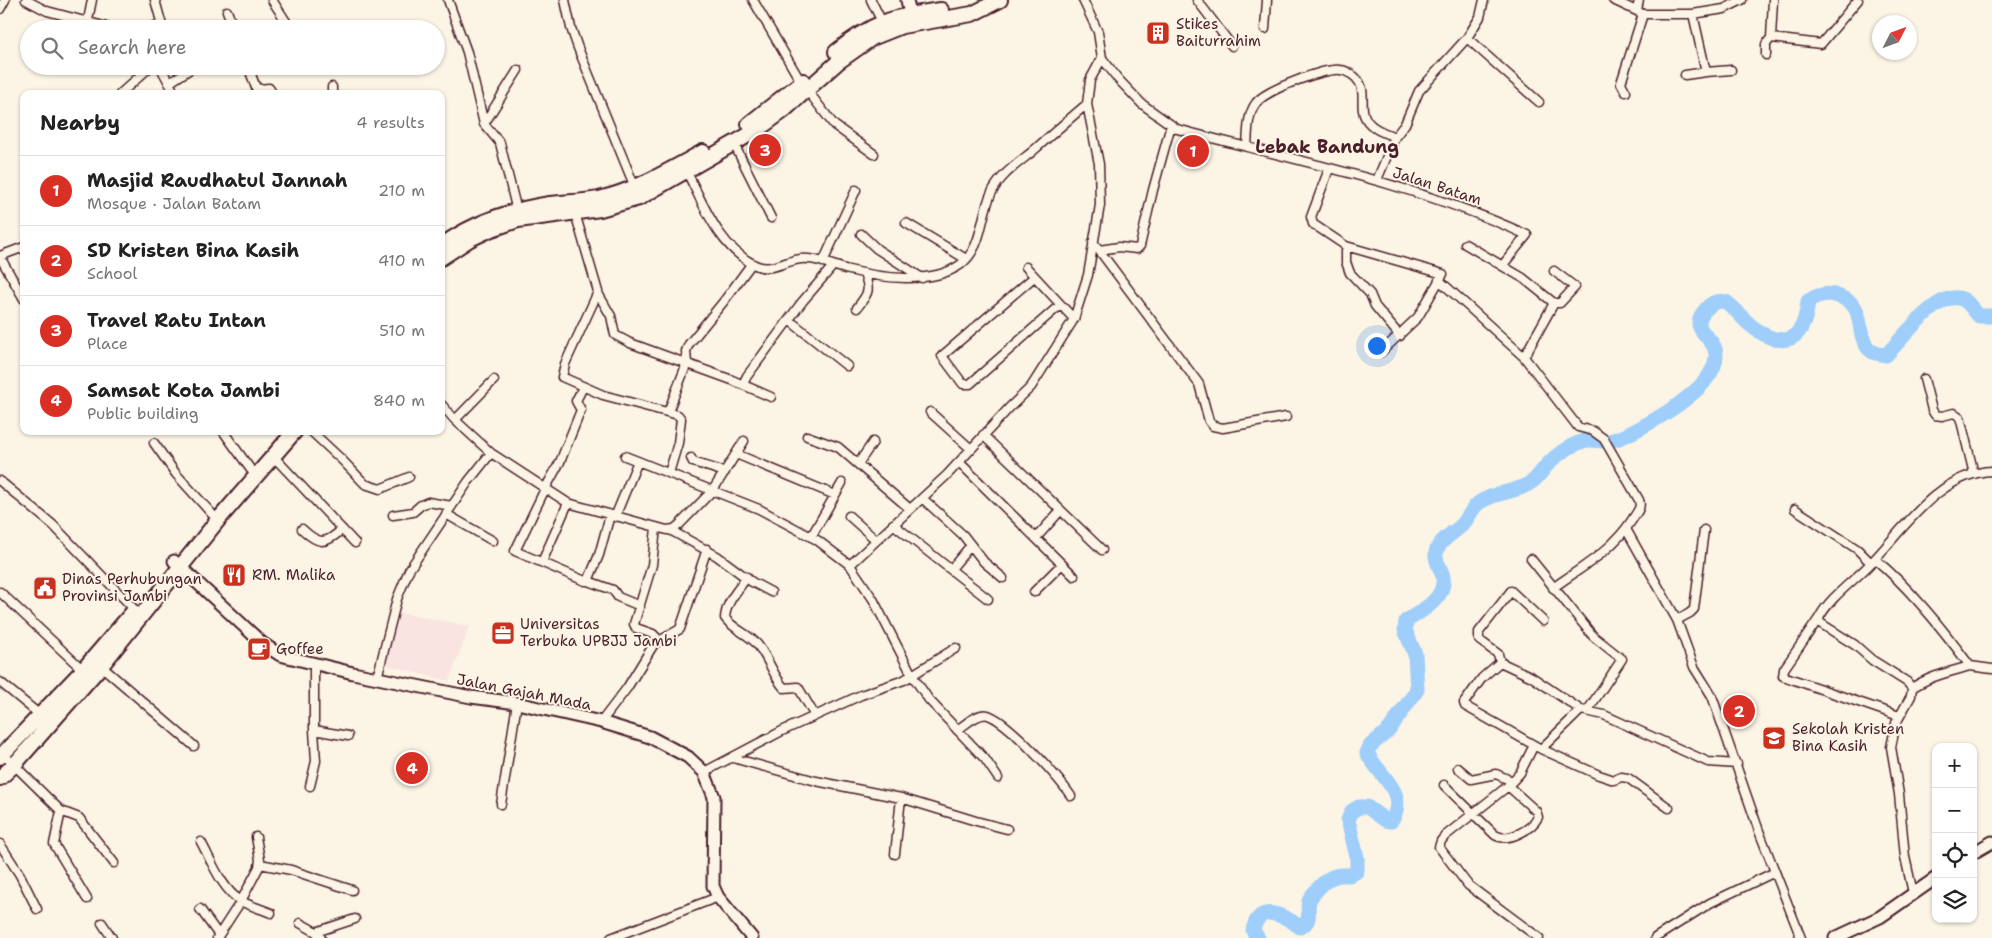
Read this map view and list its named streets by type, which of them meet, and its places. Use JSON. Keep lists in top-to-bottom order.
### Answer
{
  "streets": {
    "main road": ["Jalan Gajah Mada"],
    "street": ["Jalan Batam"]
  },
  "districts": ["Lebak Bandung"],
  "places": {
    "building": ["Stikes Baiturrahim"],
    "restaurant": ["RM. Malika"],
    "public building": ["Dinas Perhubungan Provinsi Jambi"],
    "office": ["Universitas Terbuka UPBJJ Jambi"],
    "cafe": ["Goffee"],
    "school or university": ["Sekolah Kristen Bina Kasih"]
  },
  "north": "top right",
  "page": {
    "search": "Search here",
    "heading": ["Nearby", "4 results"],
    "pins": [
      "3",
      "1",
      "2",
      "4"
    ],
    "list": [
      {
        "mark": "1",
        "name": "Masjid Raudhatul Jannah",
        "note": "Mosque · Jalan Batam",
        "value": "210 m"
      },
      {
        "mark": "2",
        "name": "SD Kristen Bina Kasih",
        "note": "School",
        "value": "410 m"
      },
      {
        "mark": "3",
        "name": "Travel Ratu Intan",
        "note": "Place",
        "value": "510 m"
      },
      {
        "mark": "4",
        "name": "Samsat Kota Jambi",
        "note": "Public building",
        "value": "840 m"
      }
    ],
    "map_buttons": ["+", "−"]
  }
}
